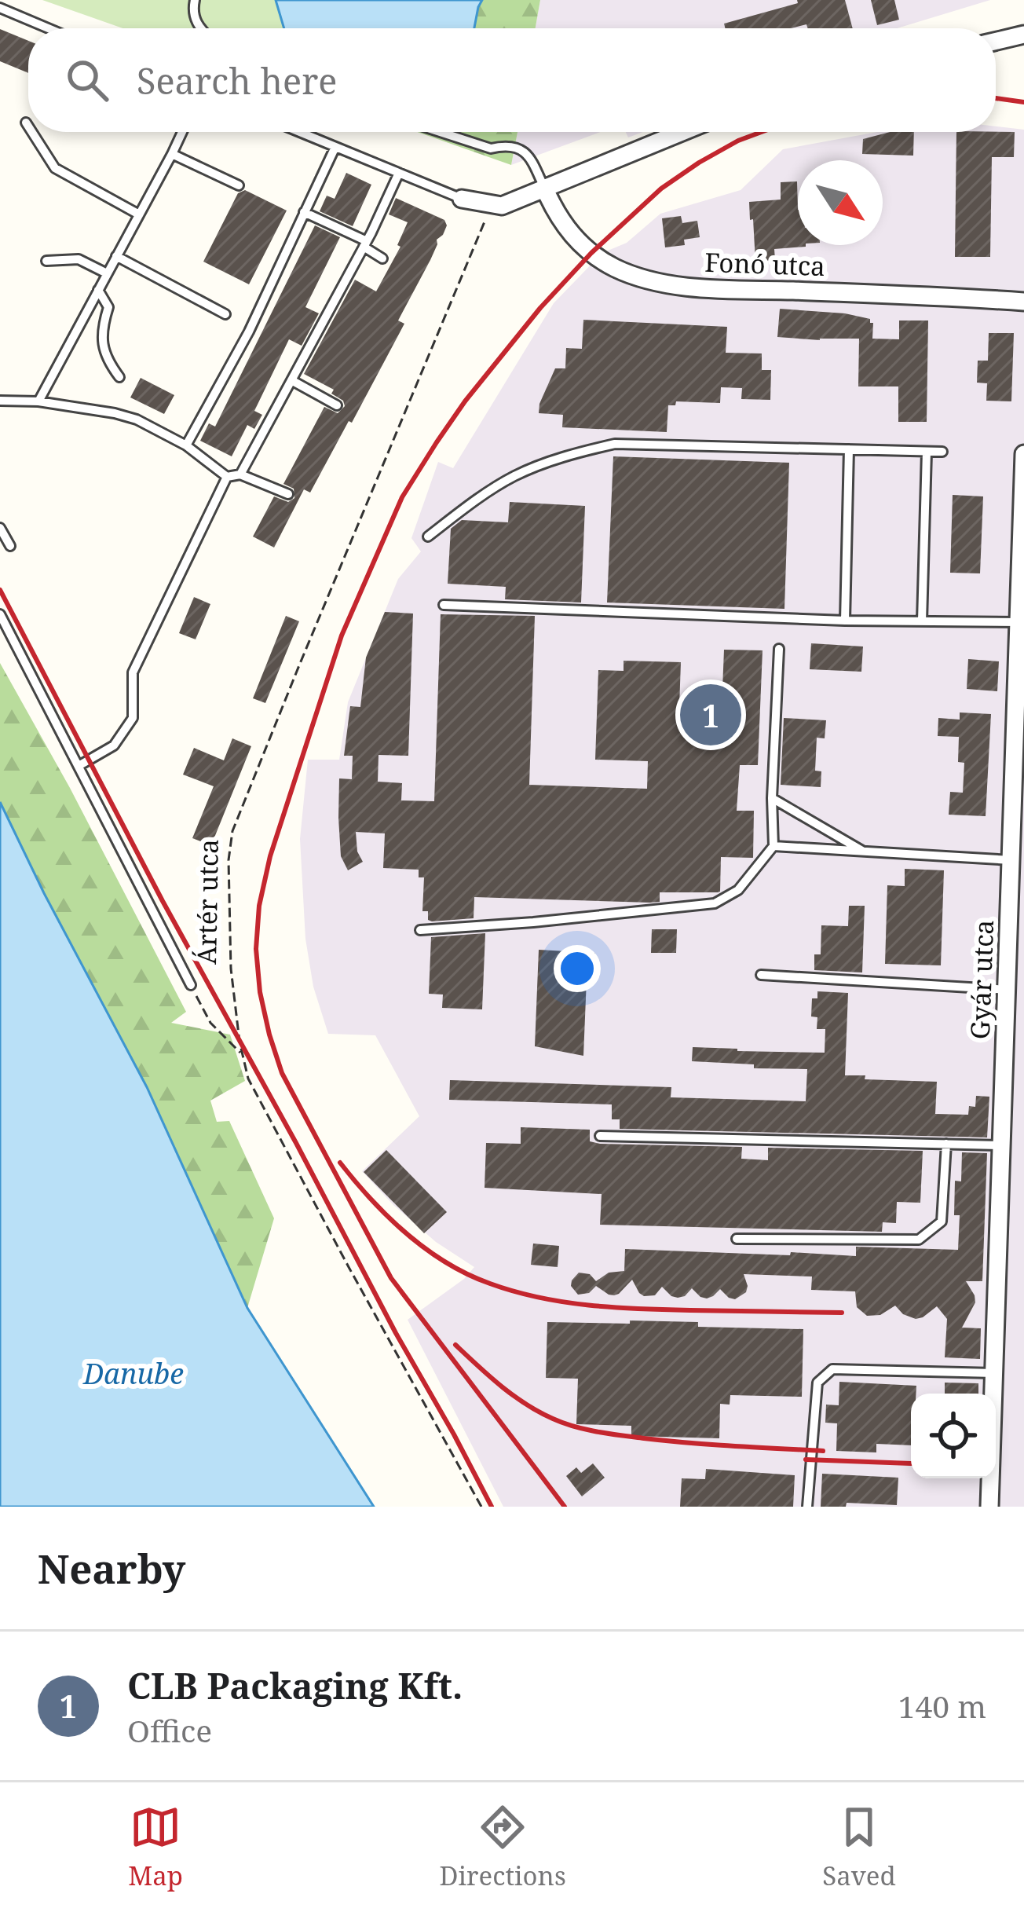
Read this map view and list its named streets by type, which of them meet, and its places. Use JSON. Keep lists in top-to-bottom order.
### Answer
{
  "streets": {
    "street": ["Fonó utca", "Gyár utca"],
    "path": ["Ártér utca"]
  },
  "water": ["Danube"],
  "north": "bottom right",
  "page": {
    "search": "Search here",
    "pins": "1",
    "heading": "Nearby",
    "list": [
      {
        "mark": "1",
        "name": "CLB Packaging Kft.",
        "note": "Office",
        "value": "140 m"
      }
    ],
    "nav": ["Map", "Directions", "Saved"]
  }
}
